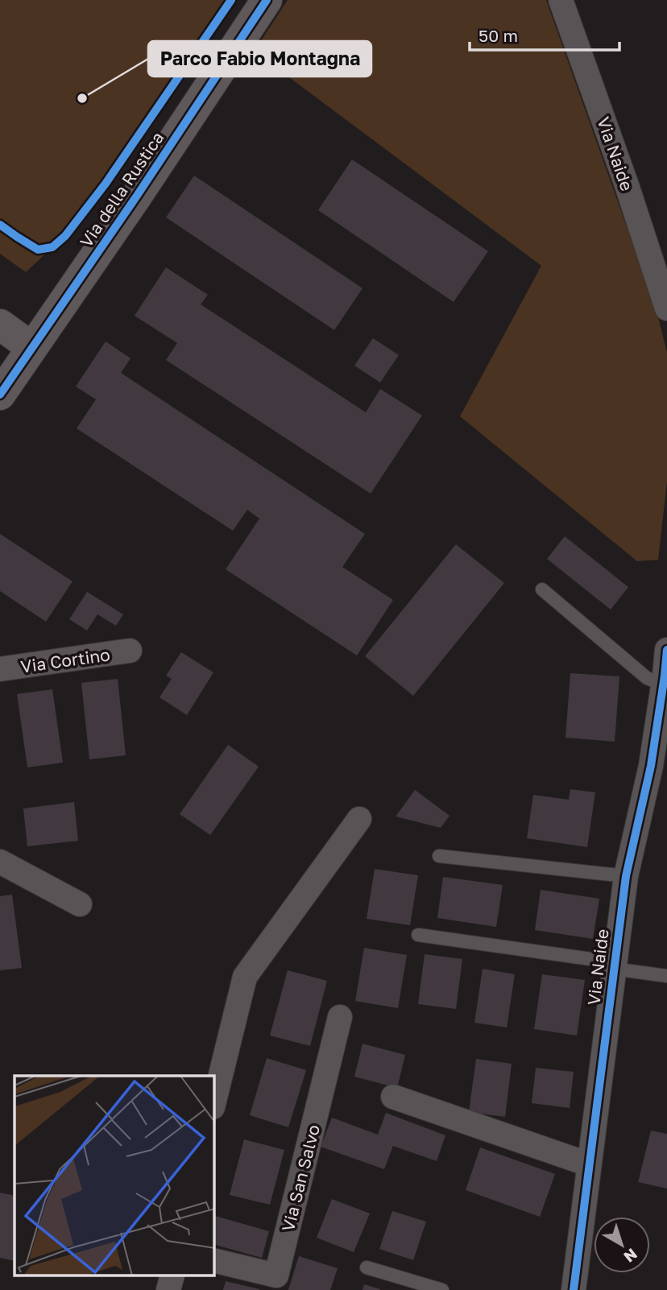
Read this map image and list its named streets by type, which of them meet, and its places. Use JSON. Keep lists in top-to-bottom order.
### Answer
{
  "streets": {
    "street": [
      "Via Naide",
      "Via della Rustica",
      "Via Cortino",
      "Via San Salvo"
    ]
  },
  "places": ["Parco Fabio Montagna"],
  "scale_bar": "50 m",
  "north": "bottom right"
}
